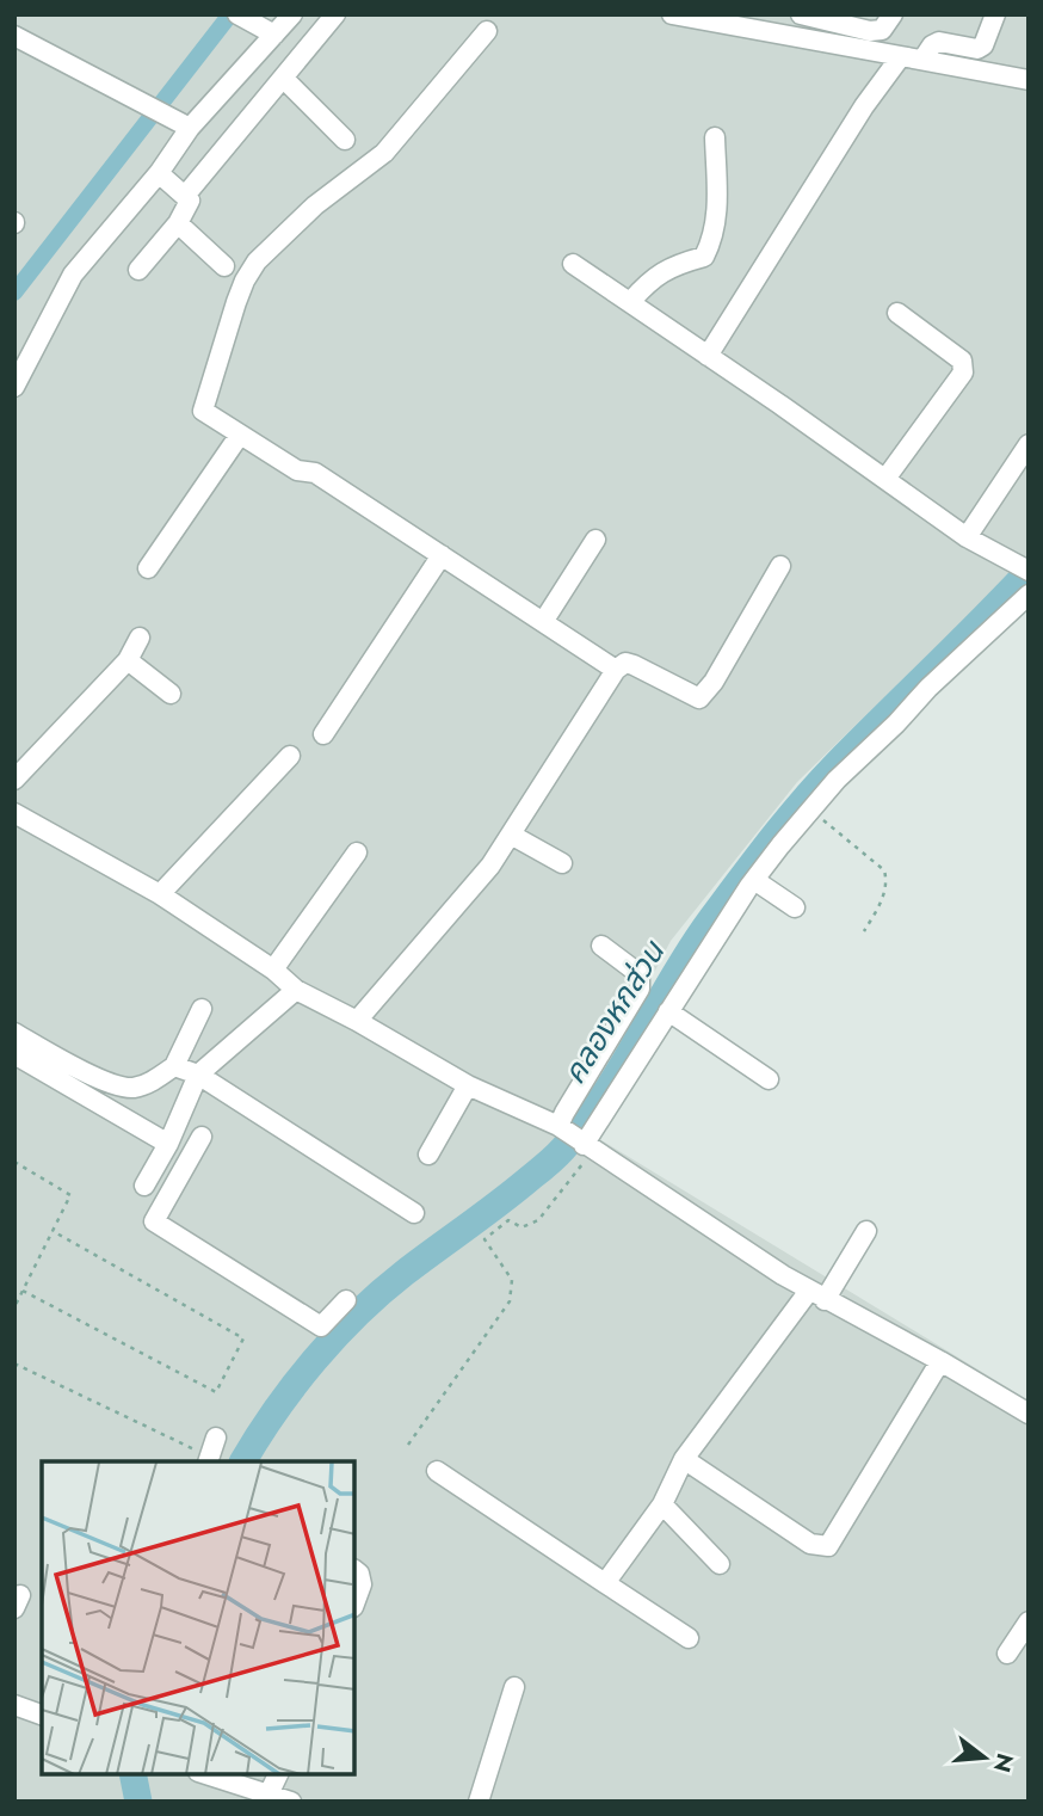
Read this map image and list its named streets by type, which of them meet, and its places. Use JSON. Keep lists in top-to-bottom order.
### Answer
{
  "water": ["คลองหกส่วน"],
  "north": "right"
}
